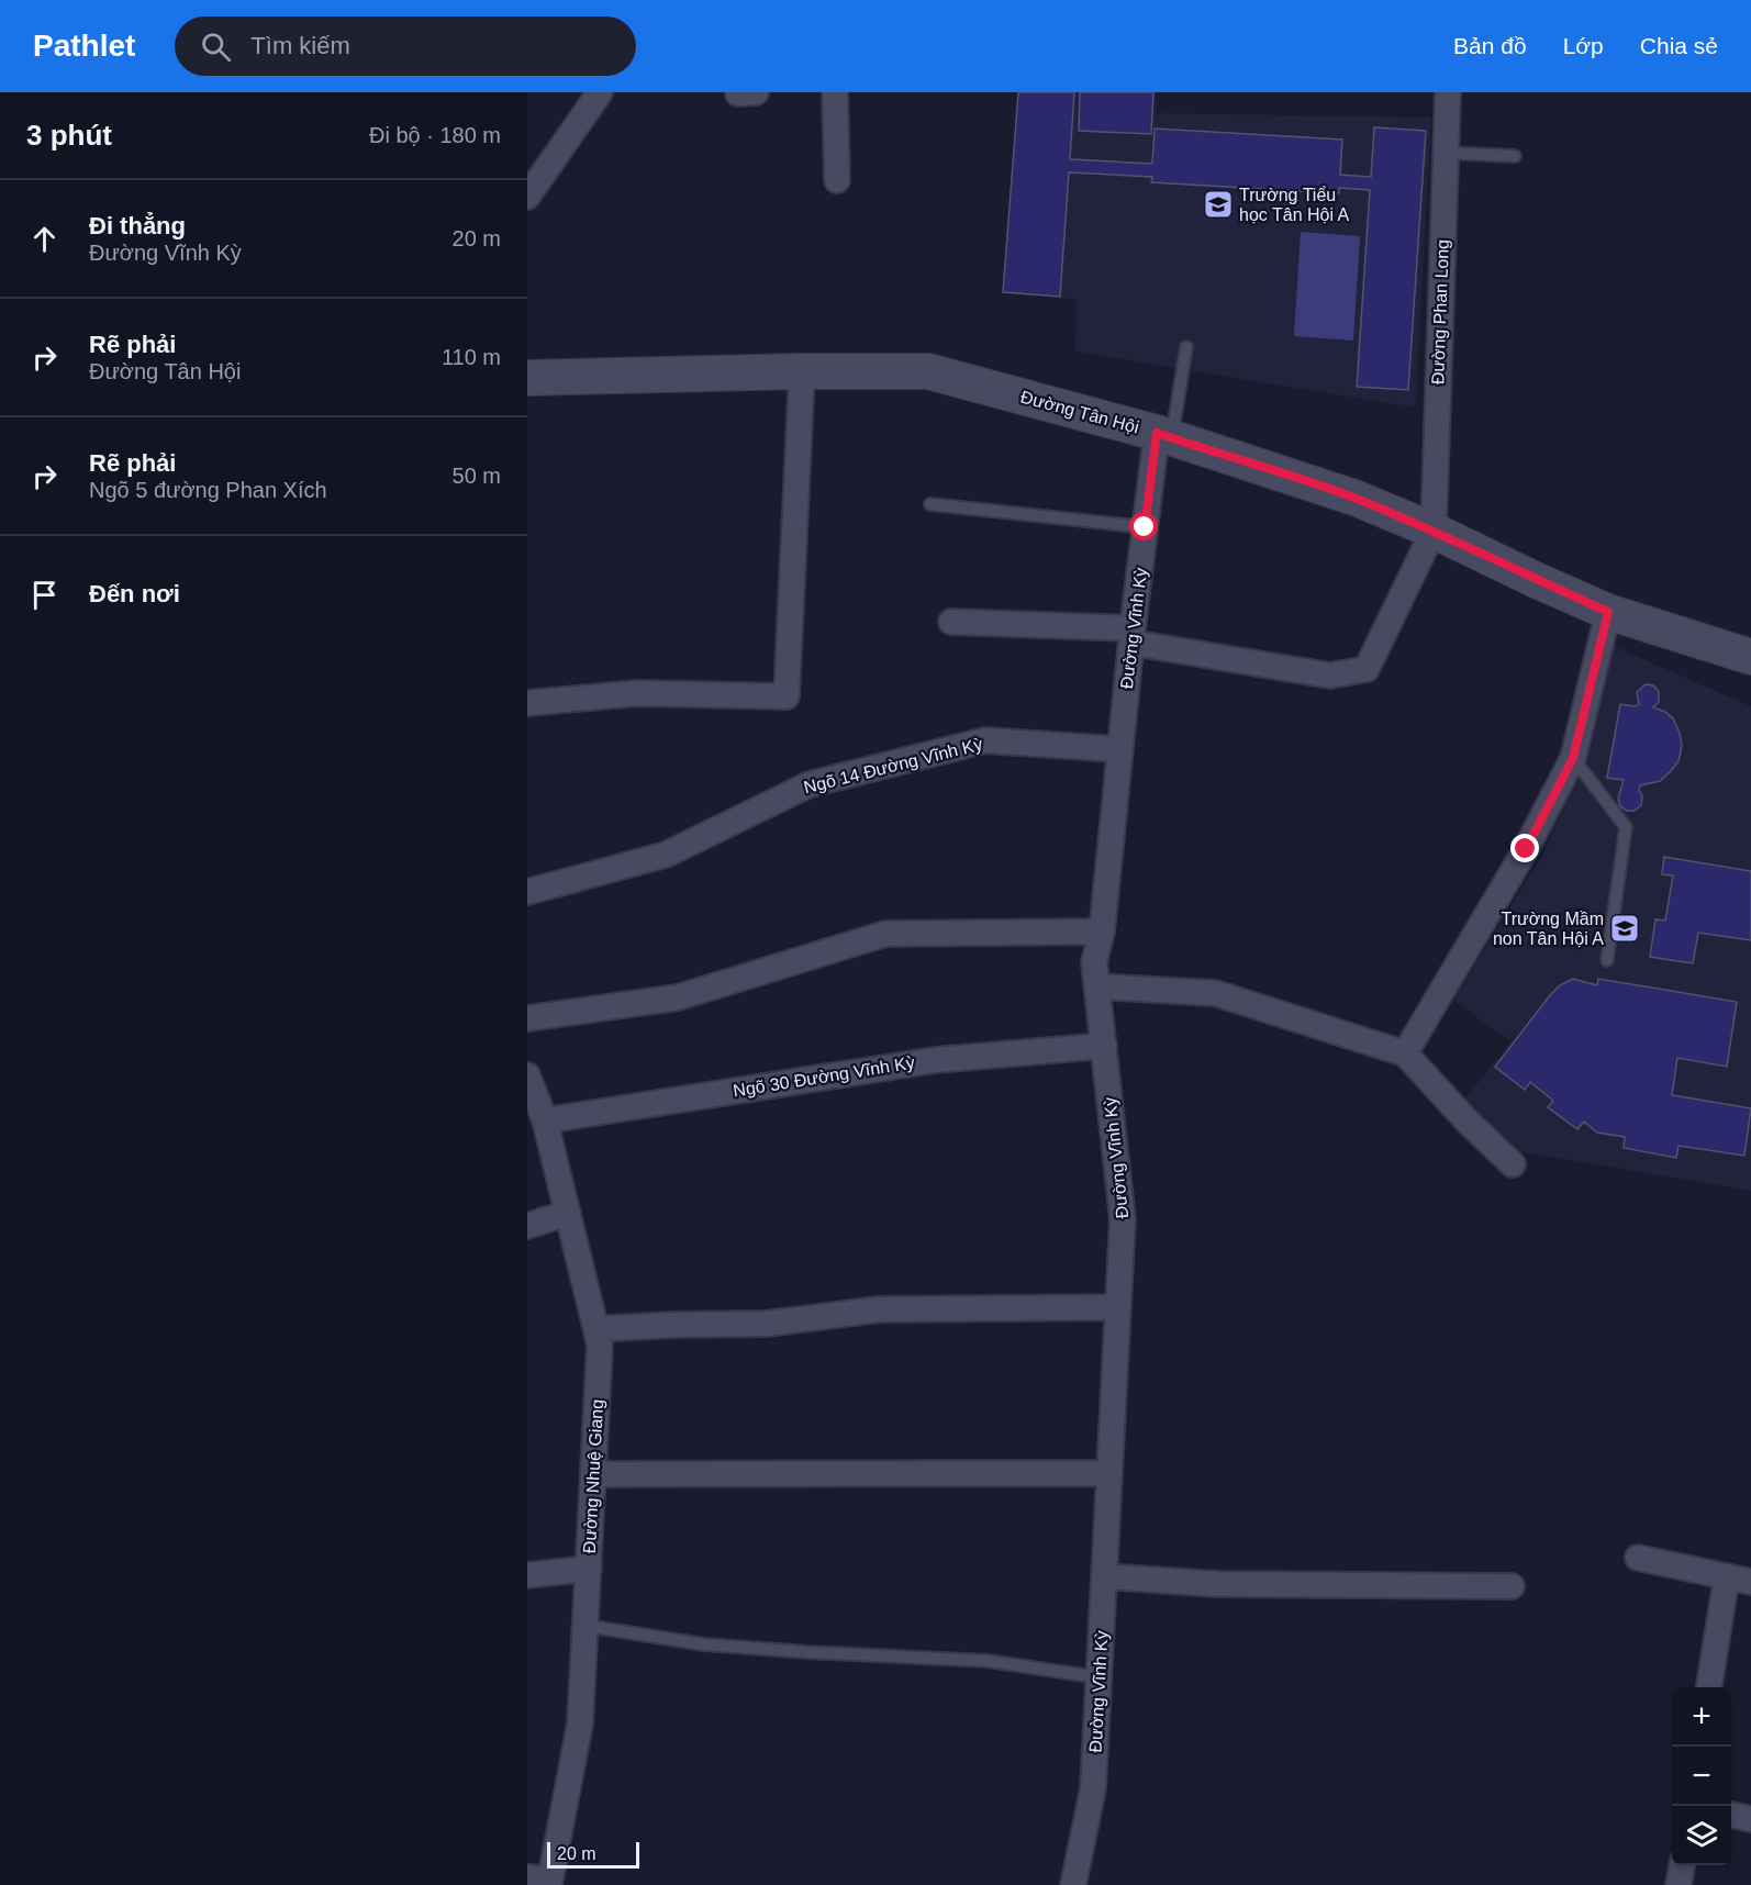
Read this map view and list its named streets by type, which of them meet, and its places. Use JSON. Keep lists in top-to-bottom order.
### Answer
{
  "streets": {
    "street": [
      "Đường Phan Long",
      "Đường Tân Hội",
      "Đường Vĩnh Kỳ",
      "Ngõ 14 Đường Vĩnh Kỳ",
      "Ngõ 30 Đường Vĩnh Kỳ",
      "Đường Nhuệ Giang"
    ]
  },
  "crossings": [
    ["Đường Phan Long", "Đường Tân Hội"],
    ["Đường Tân Hội", "Đường Vĩnh Kỳ"],
    ["Đường Vĩnh Kỳ", "Ngõ 14 Đường Vĩnh Kỳ"],
    ["Đường Vĩnh Kỳ", "Ngõ 30 Đường Vĩnh Kỳ"],
    ["Ngõ 30 Đường Vĩnh Kỳ", "Đường Nhuệ Giang"]
  ],
  "places": {
    "school or university": ["Trường Tiểu học Tân Hội A", "Trường Mầm non Tân Hội A"]
  },
  "scale_bar": "20 m",
  "page": {
    "header": "Pathlet",
    "search": "Tìm kiếm",
    "nav": ["Bản đồ", "Lớp", "Chia sẻ"],
    "heading": ["3 phút", "Đi bộ · 180 m"],
    "list": [
      ["Đi thẳng", "Đường Vĩnh Kỳ", "20 m"],
      ["Rẽ phải", "Đường Tân Hội", "110 m"],
      ["Rẽ phải", "Ngõ 5 đường Phan Xích", "50 m"],
      "Đến nơi"
    ],
    "map_buttons": ["+", "−"],
    "scale": "20 m"
  }
}
